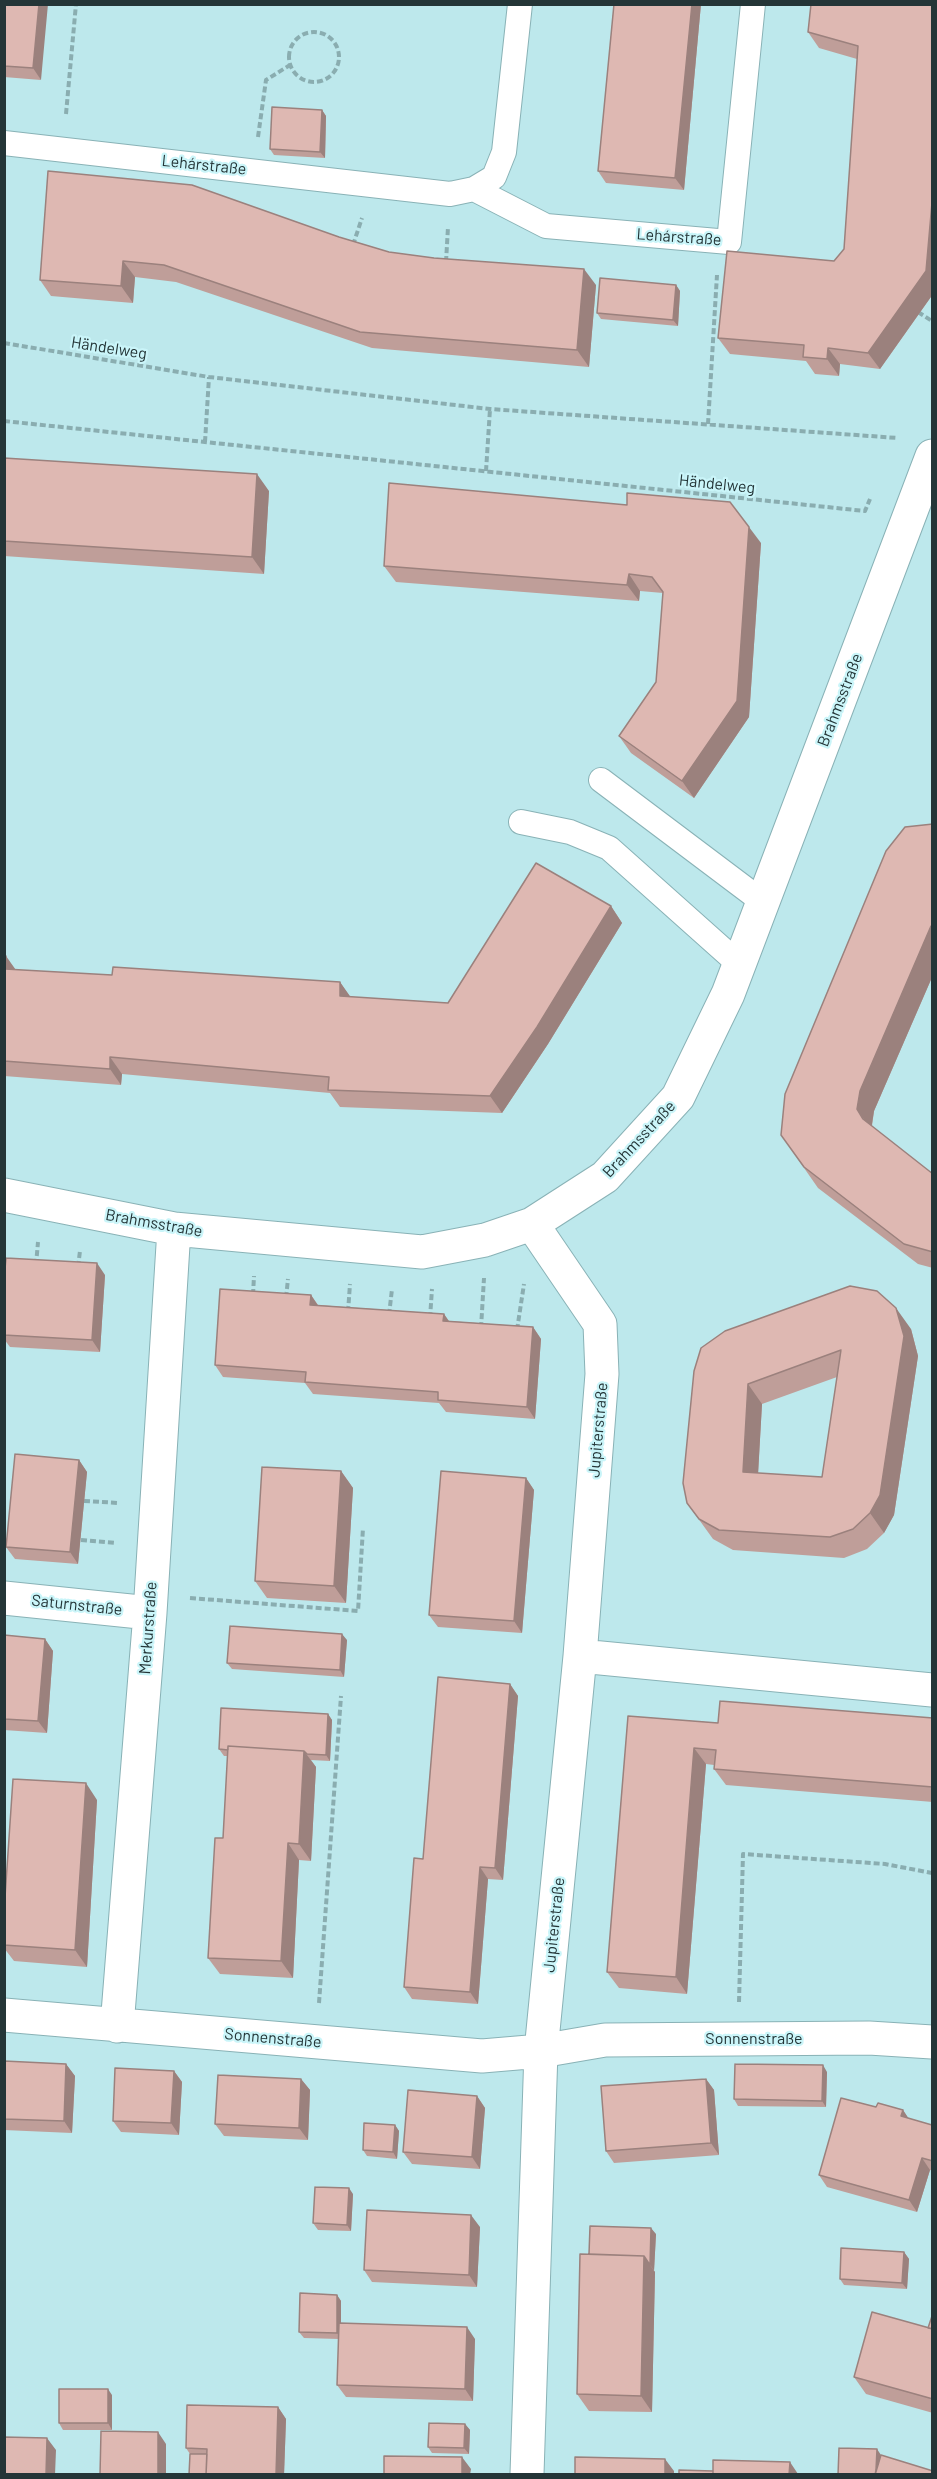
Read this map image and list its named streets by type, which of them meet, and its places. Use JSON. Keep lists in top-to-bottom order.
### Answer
{
  "streets": {
    "street": [
      "Brahmsstraße",
      "Jupiterstraße",
      "Saturnstraße",
      "Merkurstraße",
      "Sonnenstraße"
    ],
    "lane": ["Lehárstraße"],
    "path": ["Händelweg"]
  },
  "crossings": [
    ["Brahmsstraße", "Jupiterstraße"],
    ["Brahmsstraße", "Merkurstraße"],
    ["Jupiterstraße", "Sonnenstraße"],
    ["Saturnstraße", "Merkurstraße"],
    ["Merkurstraße", "Sonnenstraße"]
  ]
}
